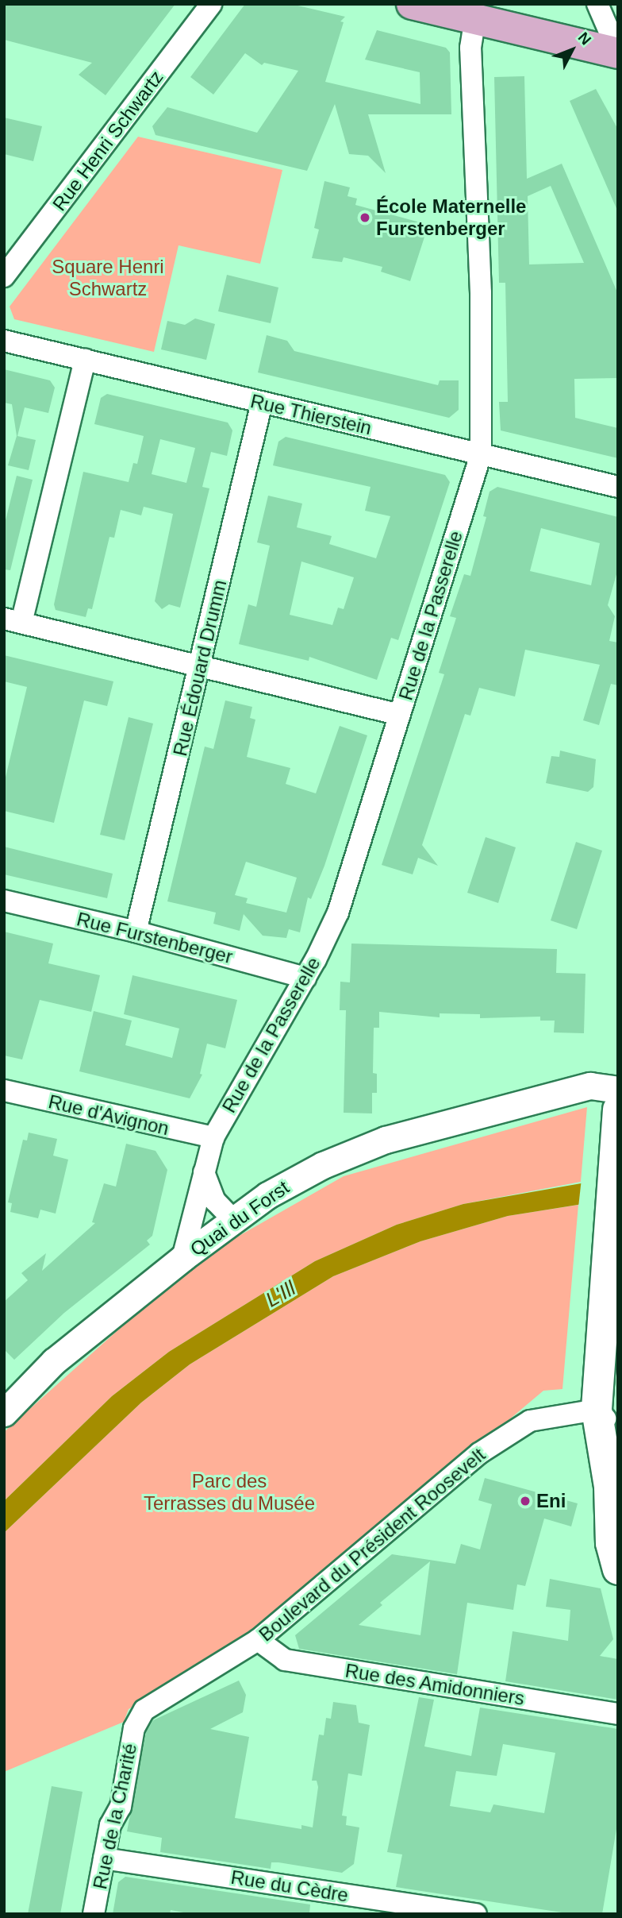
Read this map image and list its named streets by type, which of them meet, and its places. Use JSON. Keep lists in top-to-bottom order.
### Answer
{
  "streets": {
    "street": [
      "Rue Henri Schwartz",
      "Rue Thierstein",
      "Rue de la Passerelle",
      "Rue Édouard Drumm",
      "Rue Furstenberger",
      "Rue d'Avignon",
      "Quai du Forst",
      "Boulevard du Président Roosevelt",
      "Rue des Amidonniers",
      "Rue de la Charité",
      "Rue du Cèdre"
    ]
  },
  "crossings": [
    ["Rue Thierstein", "Rue de la Passerelle"],
    ["Rue Thierstein", "Rue Édouard Drumm"],
    ["Rue de la Passerelle", "Rue Furstenberger"],
    ["Rue de la Passerelle", "Rue d'Avignon"],
    ["Rue de la Passerelle", "Quai du Forst"],
    ["Rue Édouard Drumm", "Rue Furstenberger"],
    ["Boulevard du Président Roosevelt", "Rue des Amidonniers"],
    ["Boulevard du Président Roosevelt", "Rue de la Charité"],
    ["Rue de la Charité", "Rue du Cèdre"]
  ],
  "water": ["L'Ill"],
  "parks": ["Square Henri Schwartz", "Parc des Terrasses du Musée"],
  "places": ["École Maternelle Furstenberger", "Eni"],
  "north": "top right"
}
